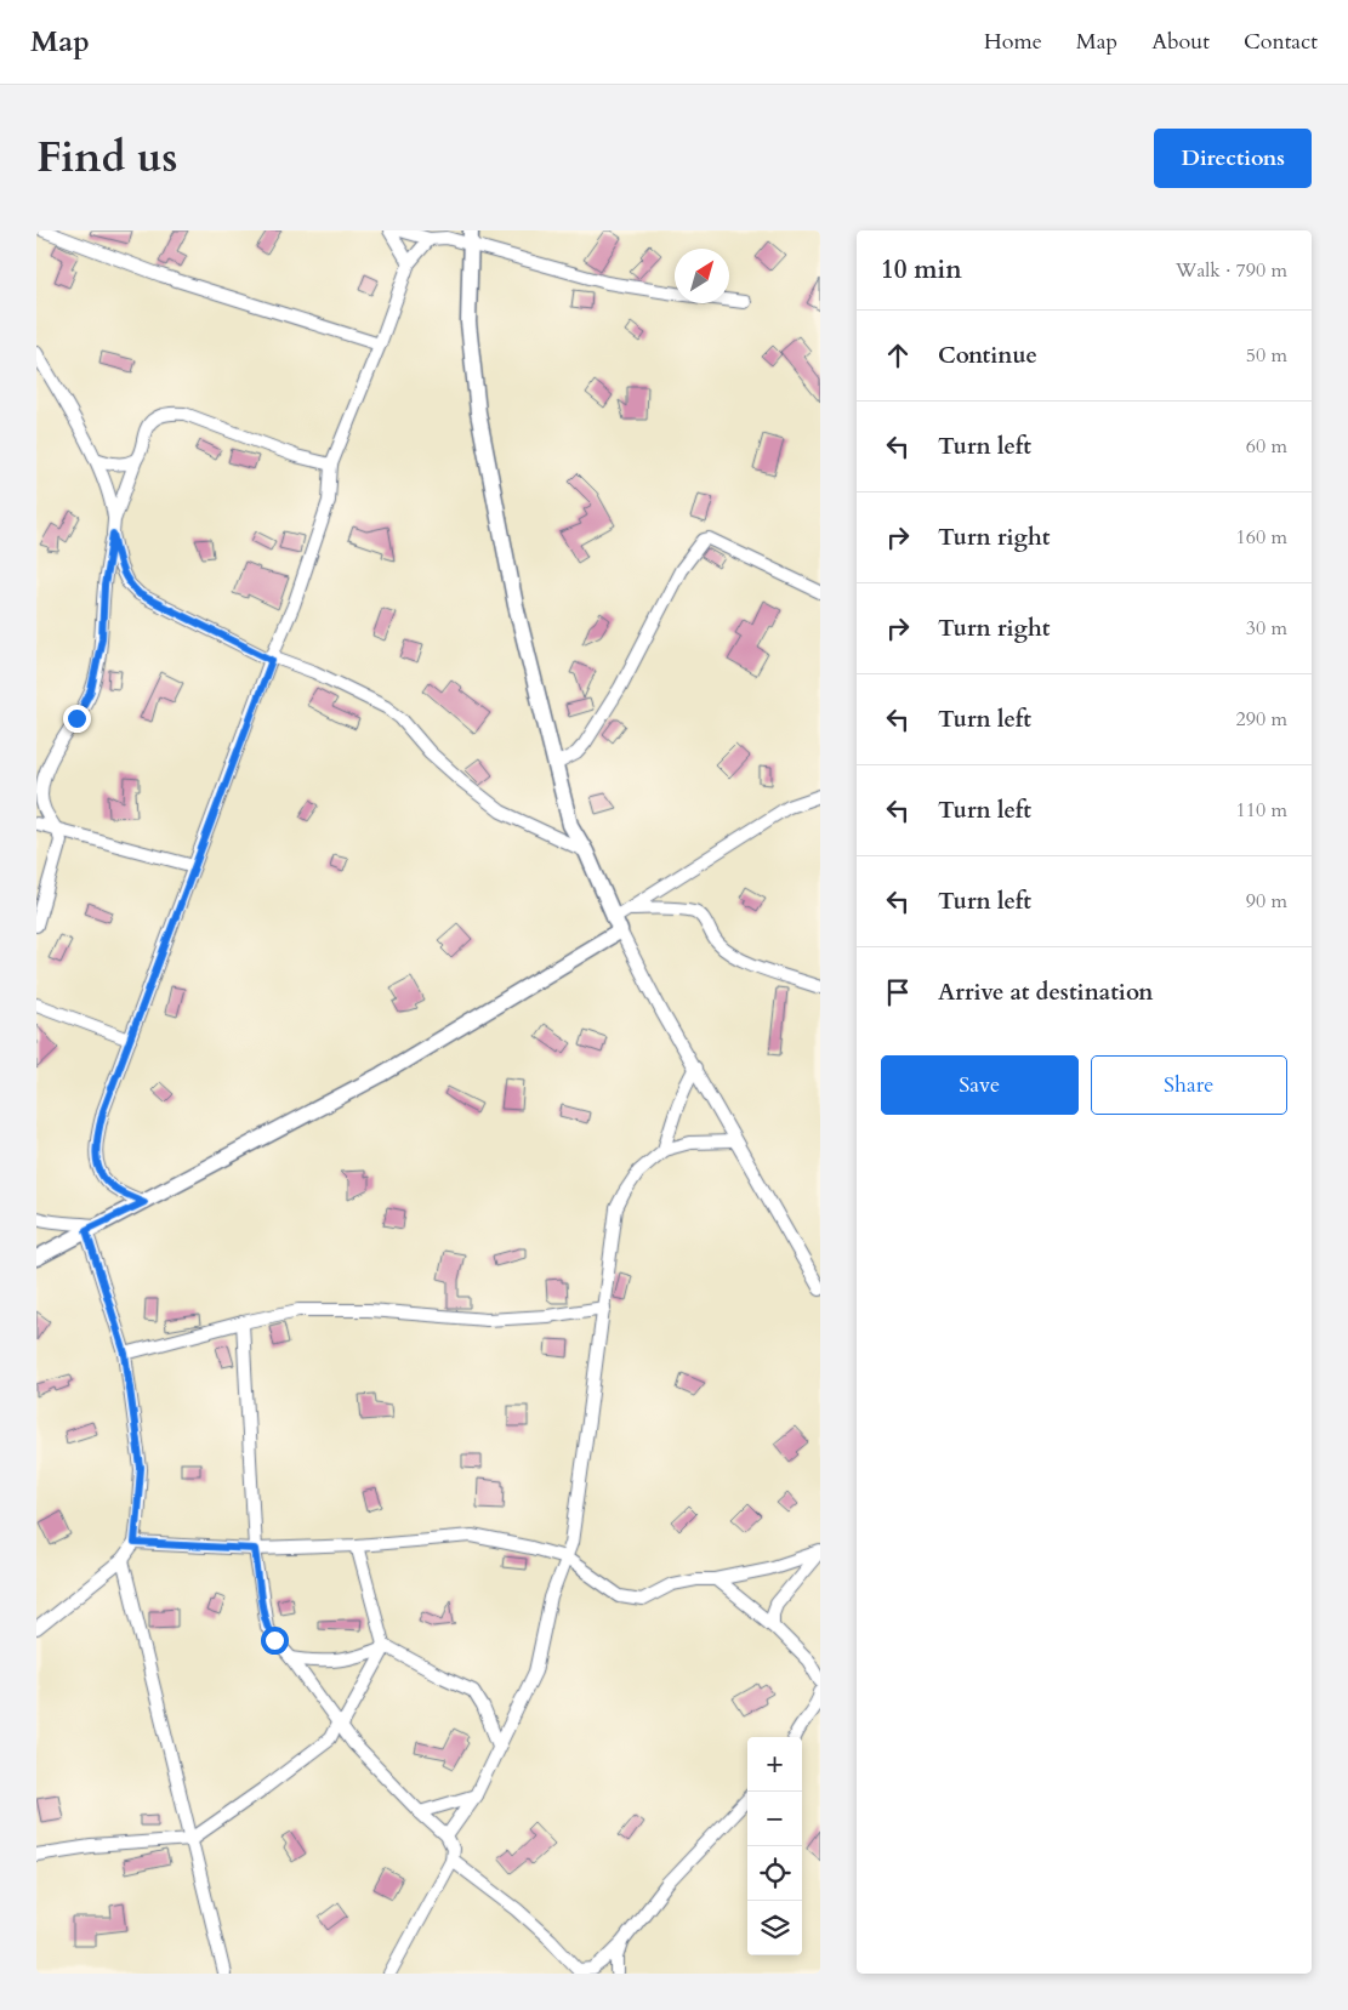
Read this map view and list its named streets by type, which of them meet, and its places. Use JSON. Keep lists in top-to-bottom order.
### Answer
{
  "north": "top right",
  "page": {
    "header": "Map",
    "nav": [
      "Home",
      "Map",
      "About",
      "Contact"
    ],
    "title": "Find us",
    "buttons": [
      "Directions",
      ["Save", "Share"]
    ],
    "heading": ["10 min", "Walk · 790 m"],
    "list": [
      ["Continue", "50 m"],
      ["Turn left", "60 m"],
      ["Turn right", "160 m"],
      ["Turn right", "30 m"],
      ["Turn left", "290 m"],
      ["Turn left", "110 m"],
      ["Turn left", "90 m"],
      "Arrive at destination"
    ],
    "map_buttons": ["+", "−"]
  }
}
